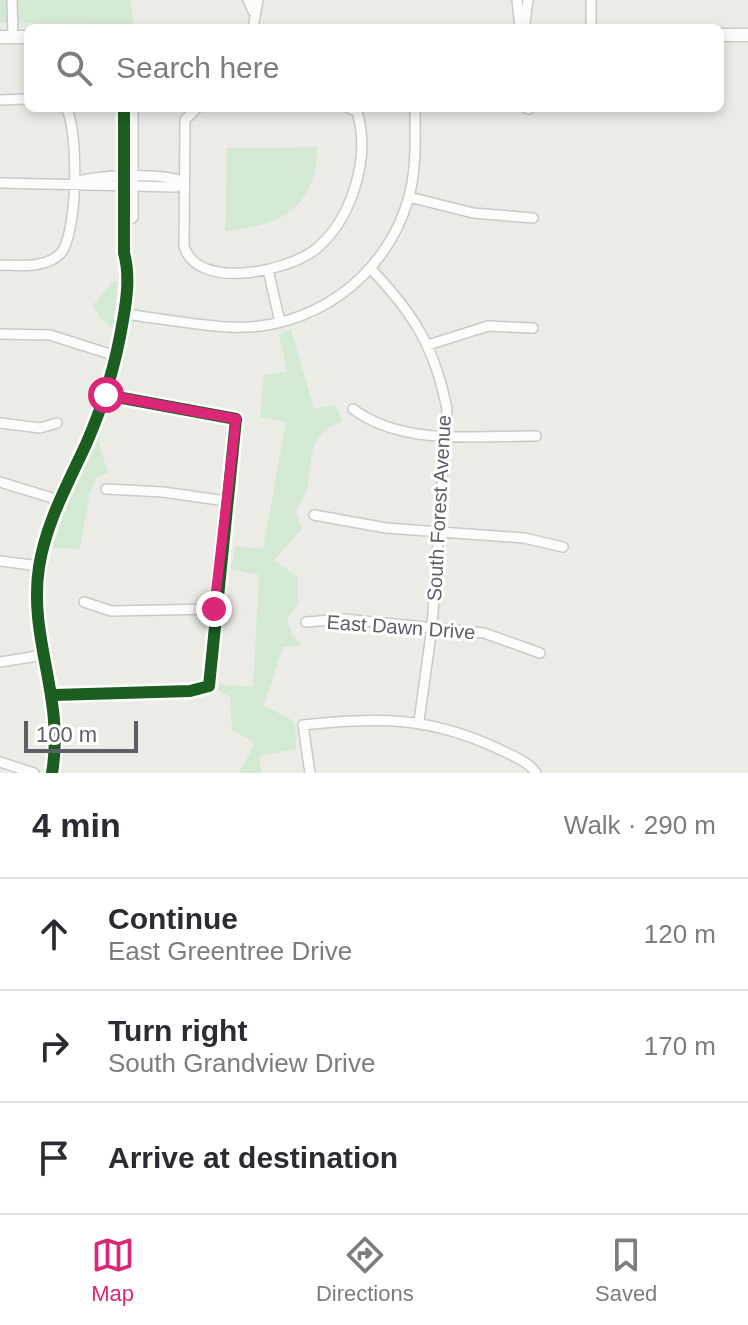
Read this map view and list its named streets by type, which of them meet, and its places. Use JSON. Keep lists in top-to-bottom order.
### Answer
{
  "streets": {
    "street": ["South Forest Avenue", "East Dawn Drive"]
  },
  "crossings": [
    ["South Forest Avenue", "East Dawn Drive"]
  ],
  "scale_bar": "100 m",
  "page": {
    "search": "Search here",
    "scale": "100 m",
    "heading": ["4 min", "Walk · 290 m"],
    "list": [
      ["Continue", "East Greentree Drive", "120 m"],
      ["Turn right", "South Grandview Drive", "170 m"],
      "Arrive at destination"
    ],
    "nav": ["Map", "Directions", "Saved"]
  }
}
